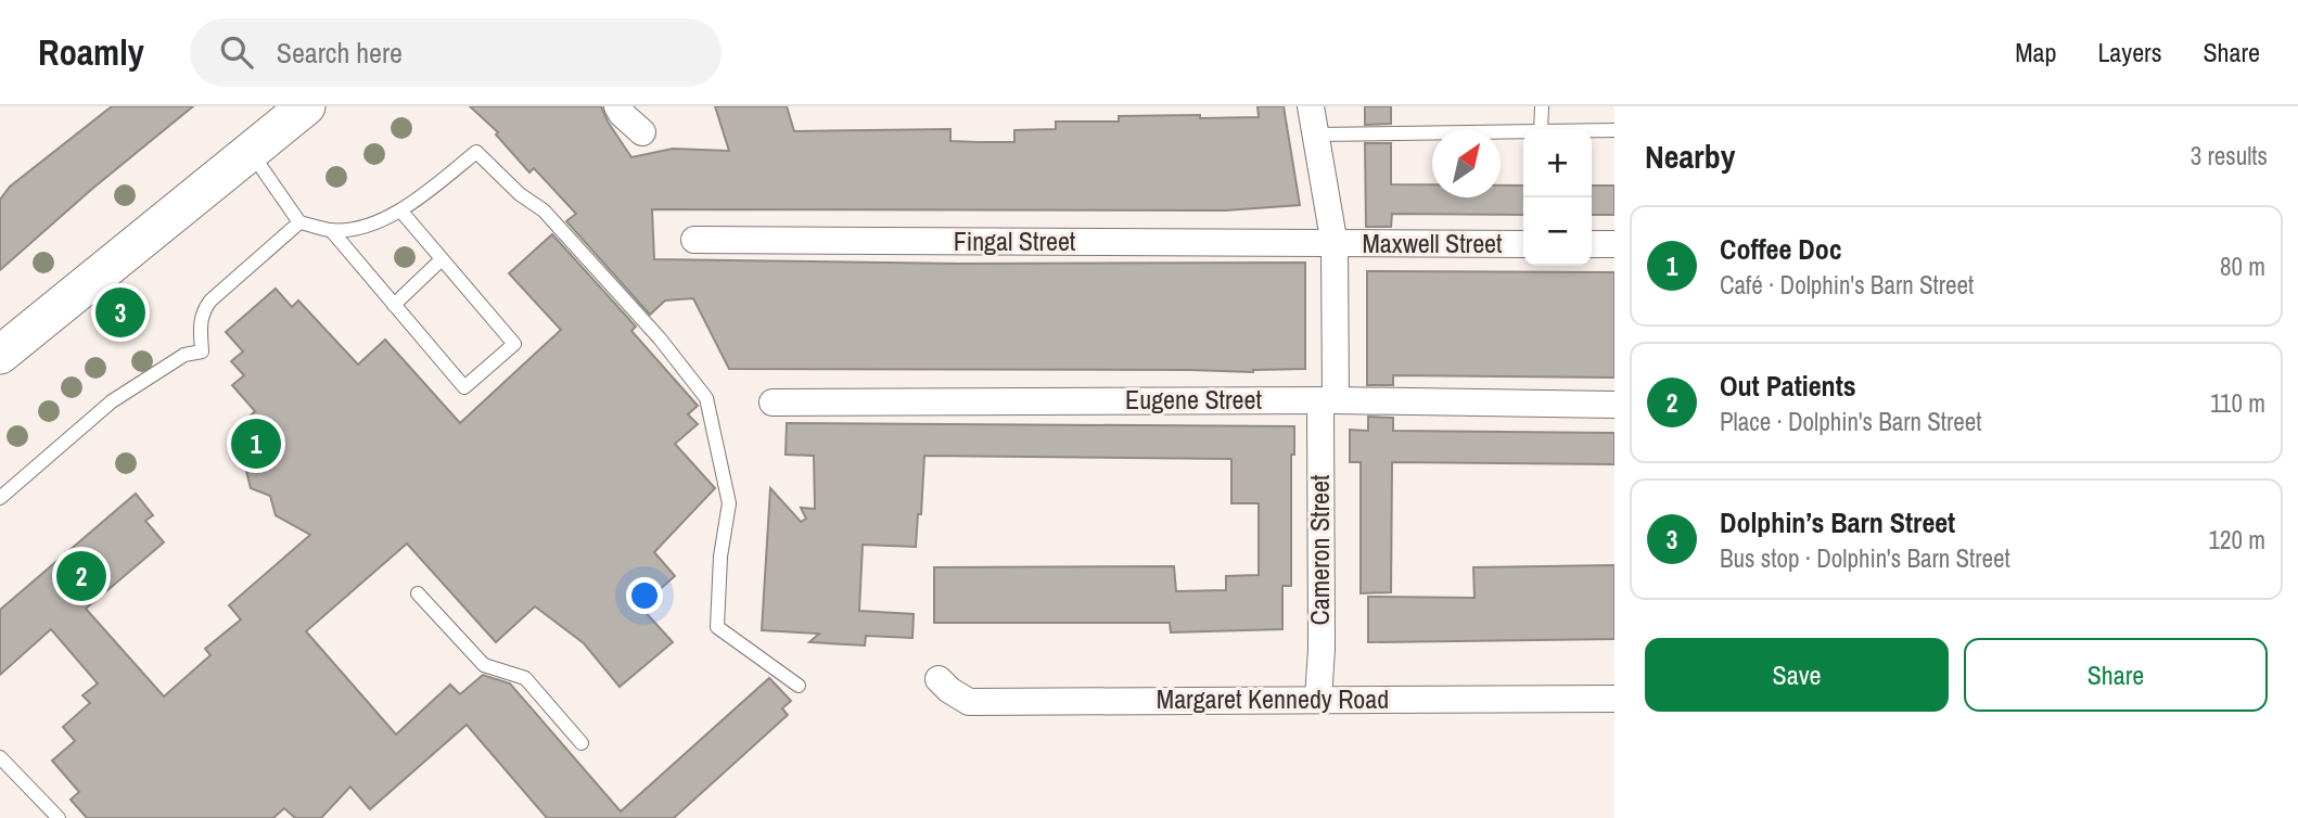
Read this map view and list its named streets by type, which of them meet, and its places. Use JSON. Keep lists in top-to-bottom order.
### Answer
{
  "streets": {
    "street": [
      "Fingal Street",
      "Maxwell Street",
      "Eugene Street",
      "Cameron Street",
      "Margaret Kennedy Road"
    ]
  },
  "crossings": [
    ["Fingal Street", "Maxwell Street"],
    ["Fingal Street", "Cameron Street"],
    ["Maxwell Street", "Cameron Street"],
    ["Eugene Street", "Cameron Street"],
    ["Cameron Street", "Margaret Kennedy Road"]
  ],
  "north": "top right",
  "page": {
    "header": "Roamly",
    "search": "Search here",
    "nav": ["Map", "Layers", "Share"],
    "heading": ["Nearby", "3 results"],
    "map_buttons": ["+", "−"],
    "list": [
      {
        "mark": "1",
        "name": "Coffee Doc",
        "note": "Café · Dolphin's Barn Street",
        "value": "80 m"
      },
      {
        "mark": "2",
        "name": "Out Patients",
        "note": "Place · Dolphin's Barn Street",
        "value": "110 m"
      },
      {
        "mark": "3",
        "name": "Dolphin’s Barn Street",
        "note": "Bus stop · Dolphin's Barn Street",
        "value": "120 m"
      }
    ],
    "pins": ["3", "1", "2"],
    "buttons": ["Save", "Share"]
  }
}
